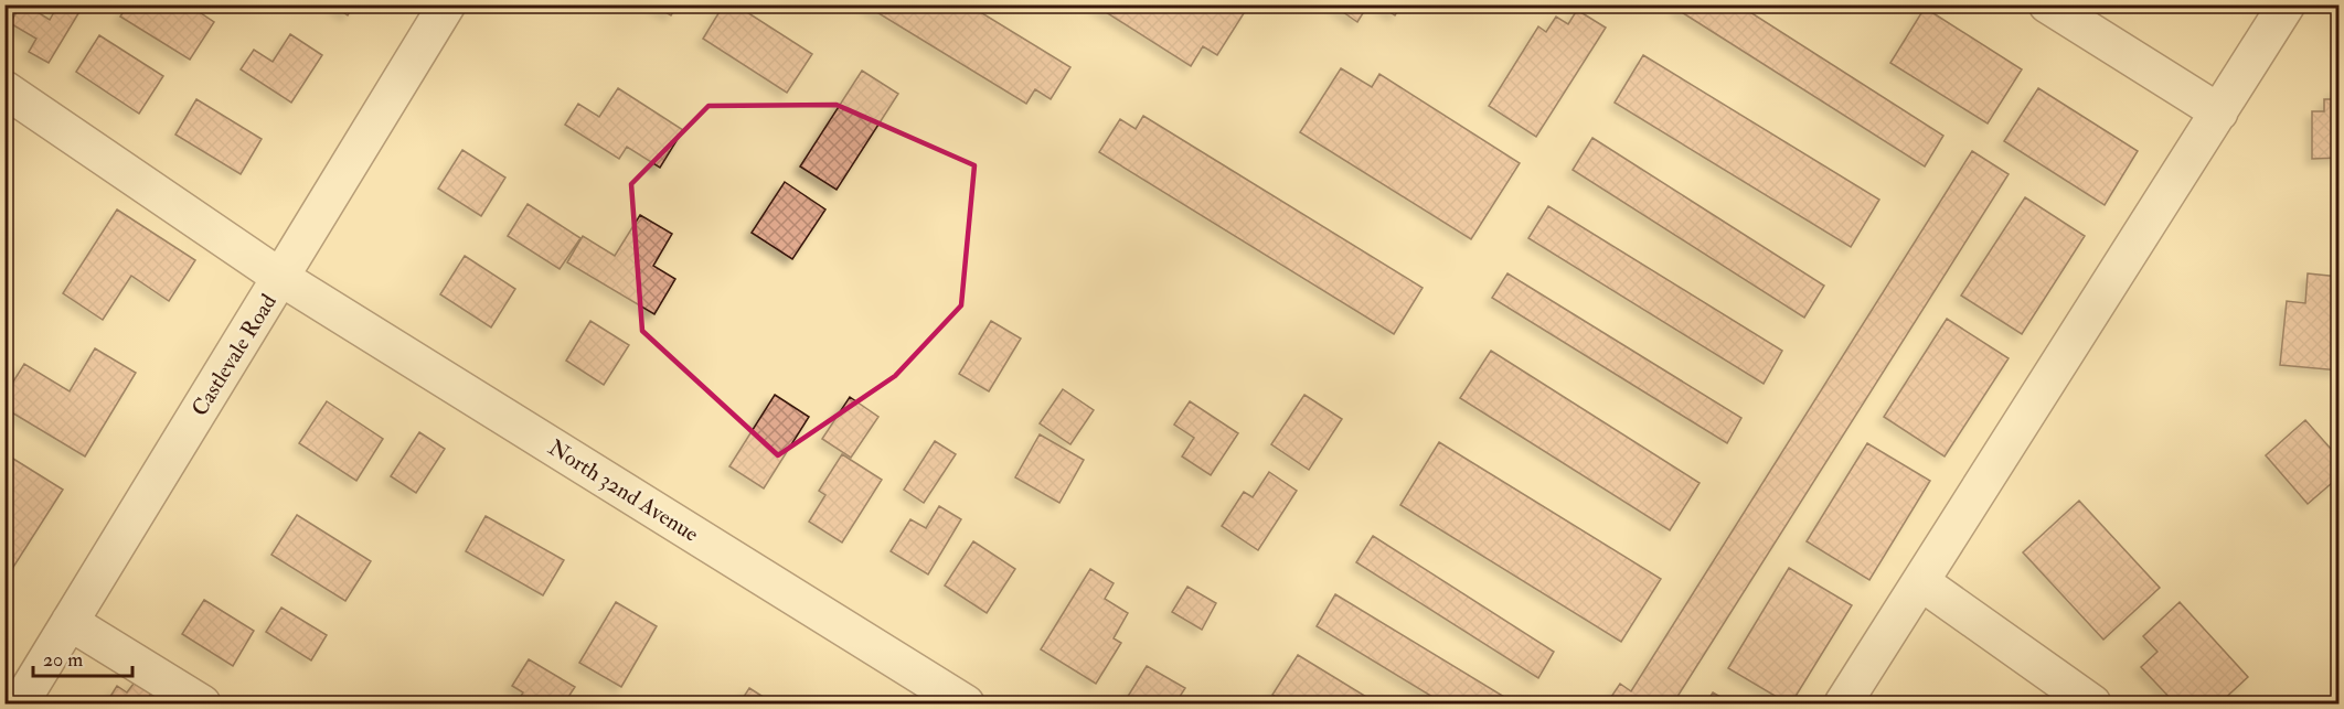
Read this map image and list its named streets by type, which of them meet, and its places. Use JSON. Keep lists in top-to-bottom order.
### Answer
{
  "streets": {
    "street": ["Castlevale Road", "North 32nd Avenue"]
  },
  "crossings": [
    ["Castlevale Road", "North 32nd Avenue"]
  ],
  "scale_bar": "20 m"
}
